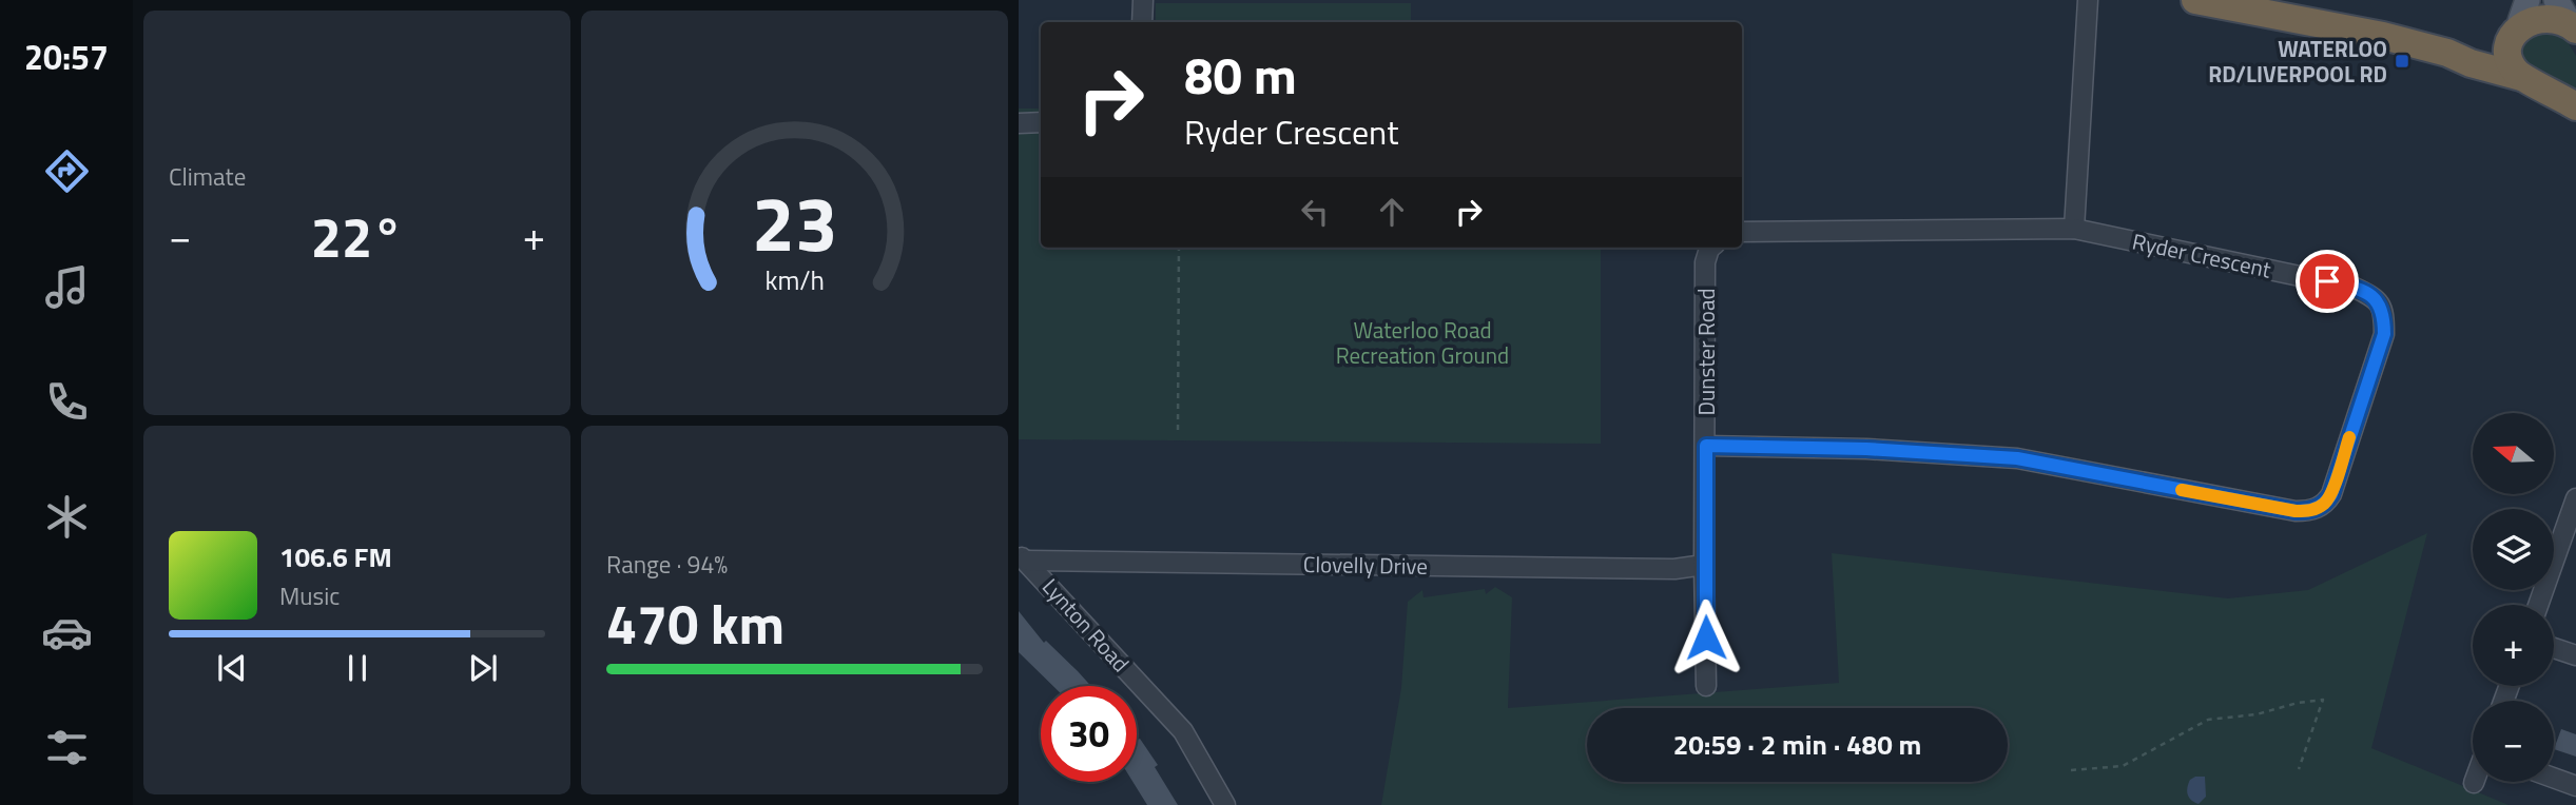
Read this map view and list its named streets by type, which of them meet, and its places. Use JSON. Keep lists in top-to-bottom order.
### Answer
{
  "streets": {
    "street": [
      "Ryder Crescent",
      "Dunster Road",
      "Clovelly Drive",
      "Lynton Road"
    ]
  },
  "crossings": [
    ["Ryder Crescent", "Dunster Road"],
    ["Dunster Road", "Clovelly Drive"],
    ["Clovelly Drive", "Lynton Road"]
  ],
  "parks": ["Waterloo Road Recreation Ground"],
  "places": {
    "transit": ["WATERLOO RD/LIVERPOOL RD"]
  },
  "north": "left",
  "page": {
    "tabs": "20:57",
    "tile": [
      "Climate",
      ["Range · 94%", "470 km"]
    ],
    "turn": ["80 m", "Ryder Crescent"],
    "heat": ["−", "22°", "+"],
    "map_buttons": ["+", "−"],
    "song": ["106.6 FM", "Music"],
    "limit": "30",
    "trip": "20:59 · 2 min · 480 m",
    "gauge": ["23", "km/h"]
  }
}
